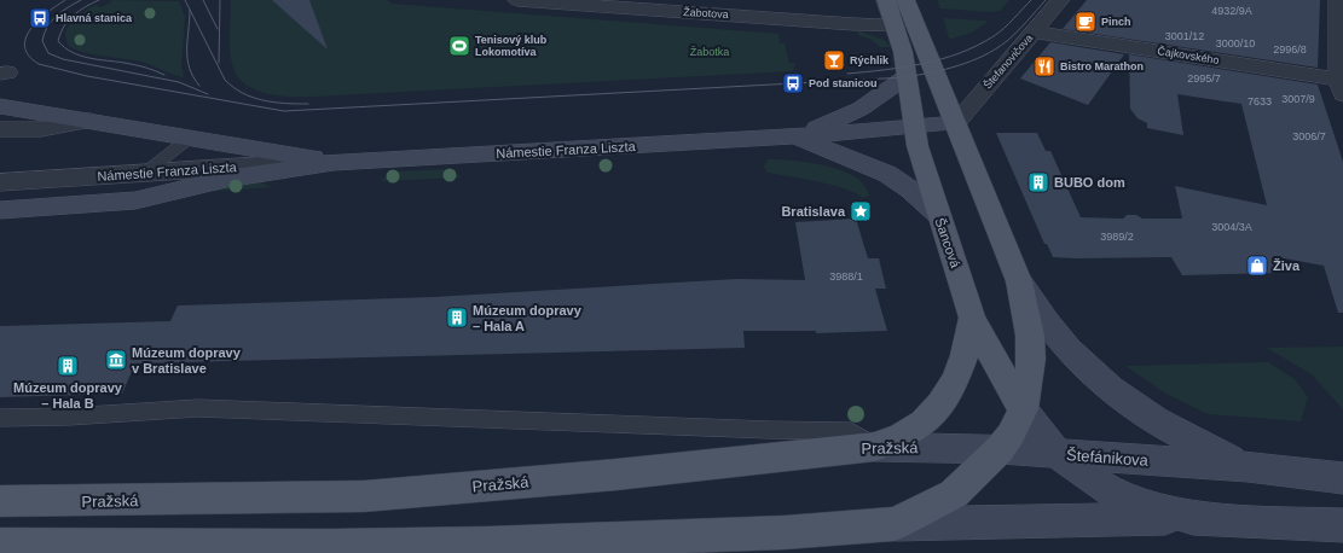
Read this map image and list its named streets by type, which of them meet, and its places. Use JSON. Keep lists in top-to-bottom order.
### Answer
{
  "streets": {
    "main road": ["Šancová", "Pražská"],
    "street": [
      "Žabotova",
      "Čajkovského",
      "Štefanovičova",
      "Námestie Franza Liszta",
      "Štefánikova"
    ]
  },
  "crossings": [
    ["Žabotova", "Šancová"],
    ["Čajkovského", "Štefanovičova"],
    ["Štefanovičova", "Námestie Franza Liszta"],
    ["Námestie Franza Liszta", "Šancová"],
    ["Šancová", "Pražská"],
    ["Pražská", "Štefánikova"]
  ],
  "parks": ["Žabotka"],
  "places": {
    "bus stop": ["Hlavná stanica", "Pod stanicou"],
    "cafe": ["Pinch"],
    "sports": ["Tenisový klub Lokomotíva"],
    "bar": ["Rýchlik"],
    "restaurant": ["Bistro Marathon"],
    "building": ["BUBO dom", "Múzeum dopravy – Hala A", "Múzeum dopravy – Hala B"],
    "place": ["Bratislava"],
    "shop": ["Živa"],
    "museum": ["Múzeum dopravy v Bratislave"]
  },
  "house_numbers": [
    "4932/9A",
    "3001/12",
    "3000/10",
    "2996/8",
    "2995/7",
    "3007/9",
    "7633",
    "3006/7",
    "3004/3A",
    "3989/2",
    "3988/1"
  ]
}
